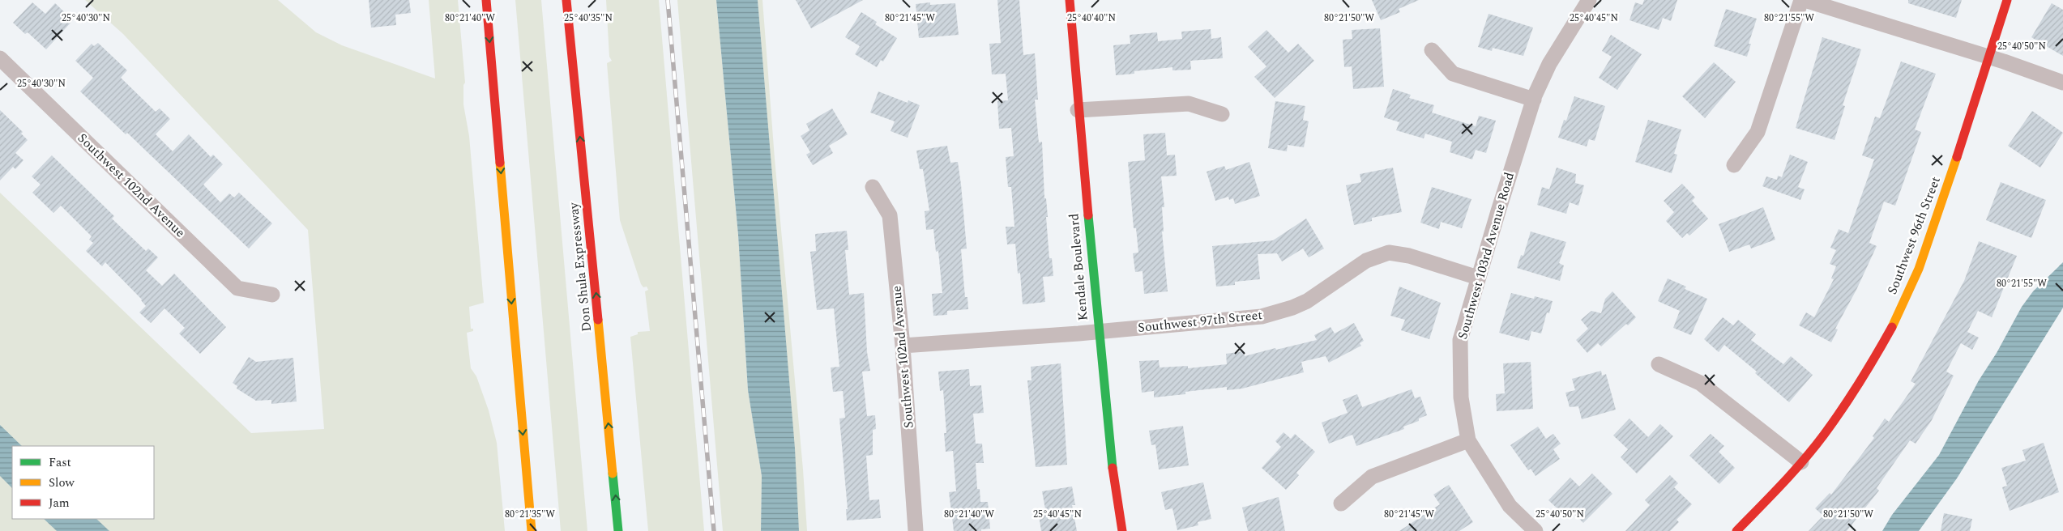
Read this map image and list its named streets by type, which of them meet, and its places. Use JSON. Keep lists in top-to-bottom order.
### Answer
{
  "streets": {
    "main road": ["Southwest 96th Street", "Don Shula Expressway", "Kendale Boulevard"],
    "street": ["Southwest 102nd Avenue", "Southwest 103rd Avenue Road", "Southwest 97th Street"]
  },
  "crossings": [
    ["Southwest 102nd Avenue", "Southwest 97th Street"],
    ["Southwest 103rd Avenue Road", "Southwest 97th Street"],
    ["Kendale Boulevard", "Southwest 97th Street"]
  ],
  "one_way": ["Don Shula Expressway"],
  "legend": ["Fast", "Slow", "Jam"],
  "coordinates": [
    "25°40'30\"N",
    "25°40'35\"N",
    "25°40'40\"N",
    "25°40'45\"N",
    "80°21'40\"W",
    "80°21'45\"W",
    "80°21'50\"W",
    "80°21'55\"W",
    "25°40'50\"N",
    "80°21'35\"W"
  ]
}
